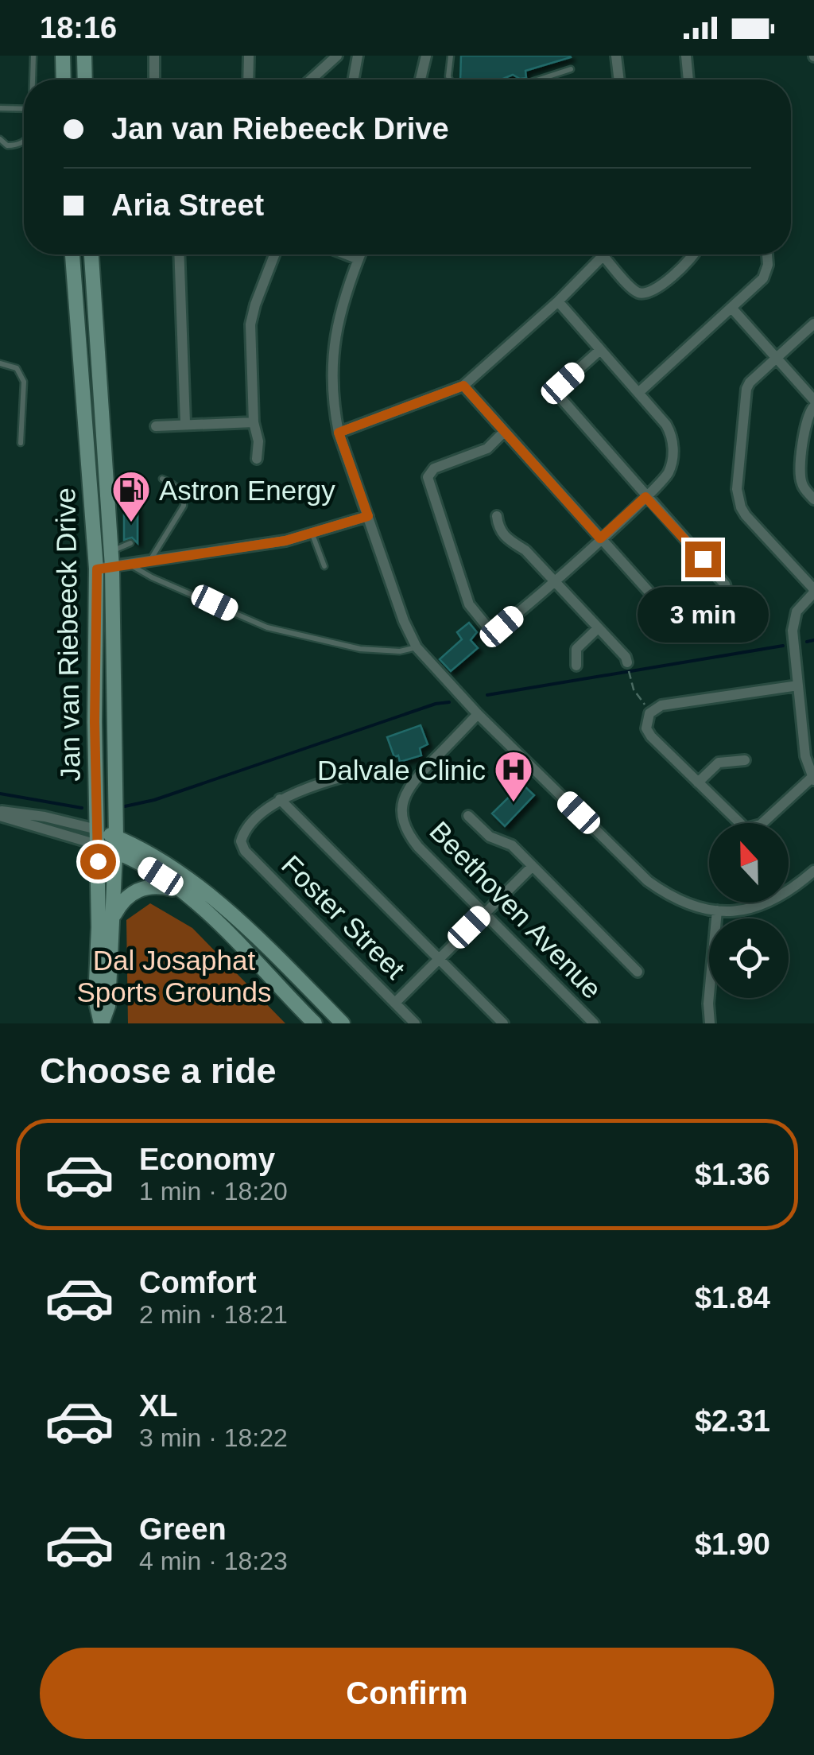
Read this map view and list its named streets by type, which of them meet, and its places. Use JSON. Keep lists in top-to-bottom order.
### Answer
{
  "streets": {
    "main road": ["Jan van Riebeeck Drive"],
    "street": ["Beethoven Avenue", "Foster Street"]
  },
  "parks": ["Dal Josaphat Sports Grounds"],
  "places": {
    "fuel station": ["Astron Energy"],
    "hospital": ["Dalvale Clinic"]
  },
  "north": "top",
  "page": {
    "status": "18:16",
    "banner": ["Jan van Riebeeck Drive", "Aria Street"],
    "bubble": "3 min",
    "heading": "Choose a ride",
    "list": [
      {
        "name": "Economy",
        "note": "1 min · 18:20",
        "value": "$1.36"
      },
      {
        "name": "Comfort",
        "note": "2 min · 18:21",
        "value": "$1.84"
      },
      {
        "name": "XL",
        "note": "3 min · 18:22",
        "value": "$2.31"
      },
      {
        "name": "Green",
        "note": "4 min · 18:23",
        "value": "$1.90"
      }
    ],
    "buttons": "Confirm"
  }
}
